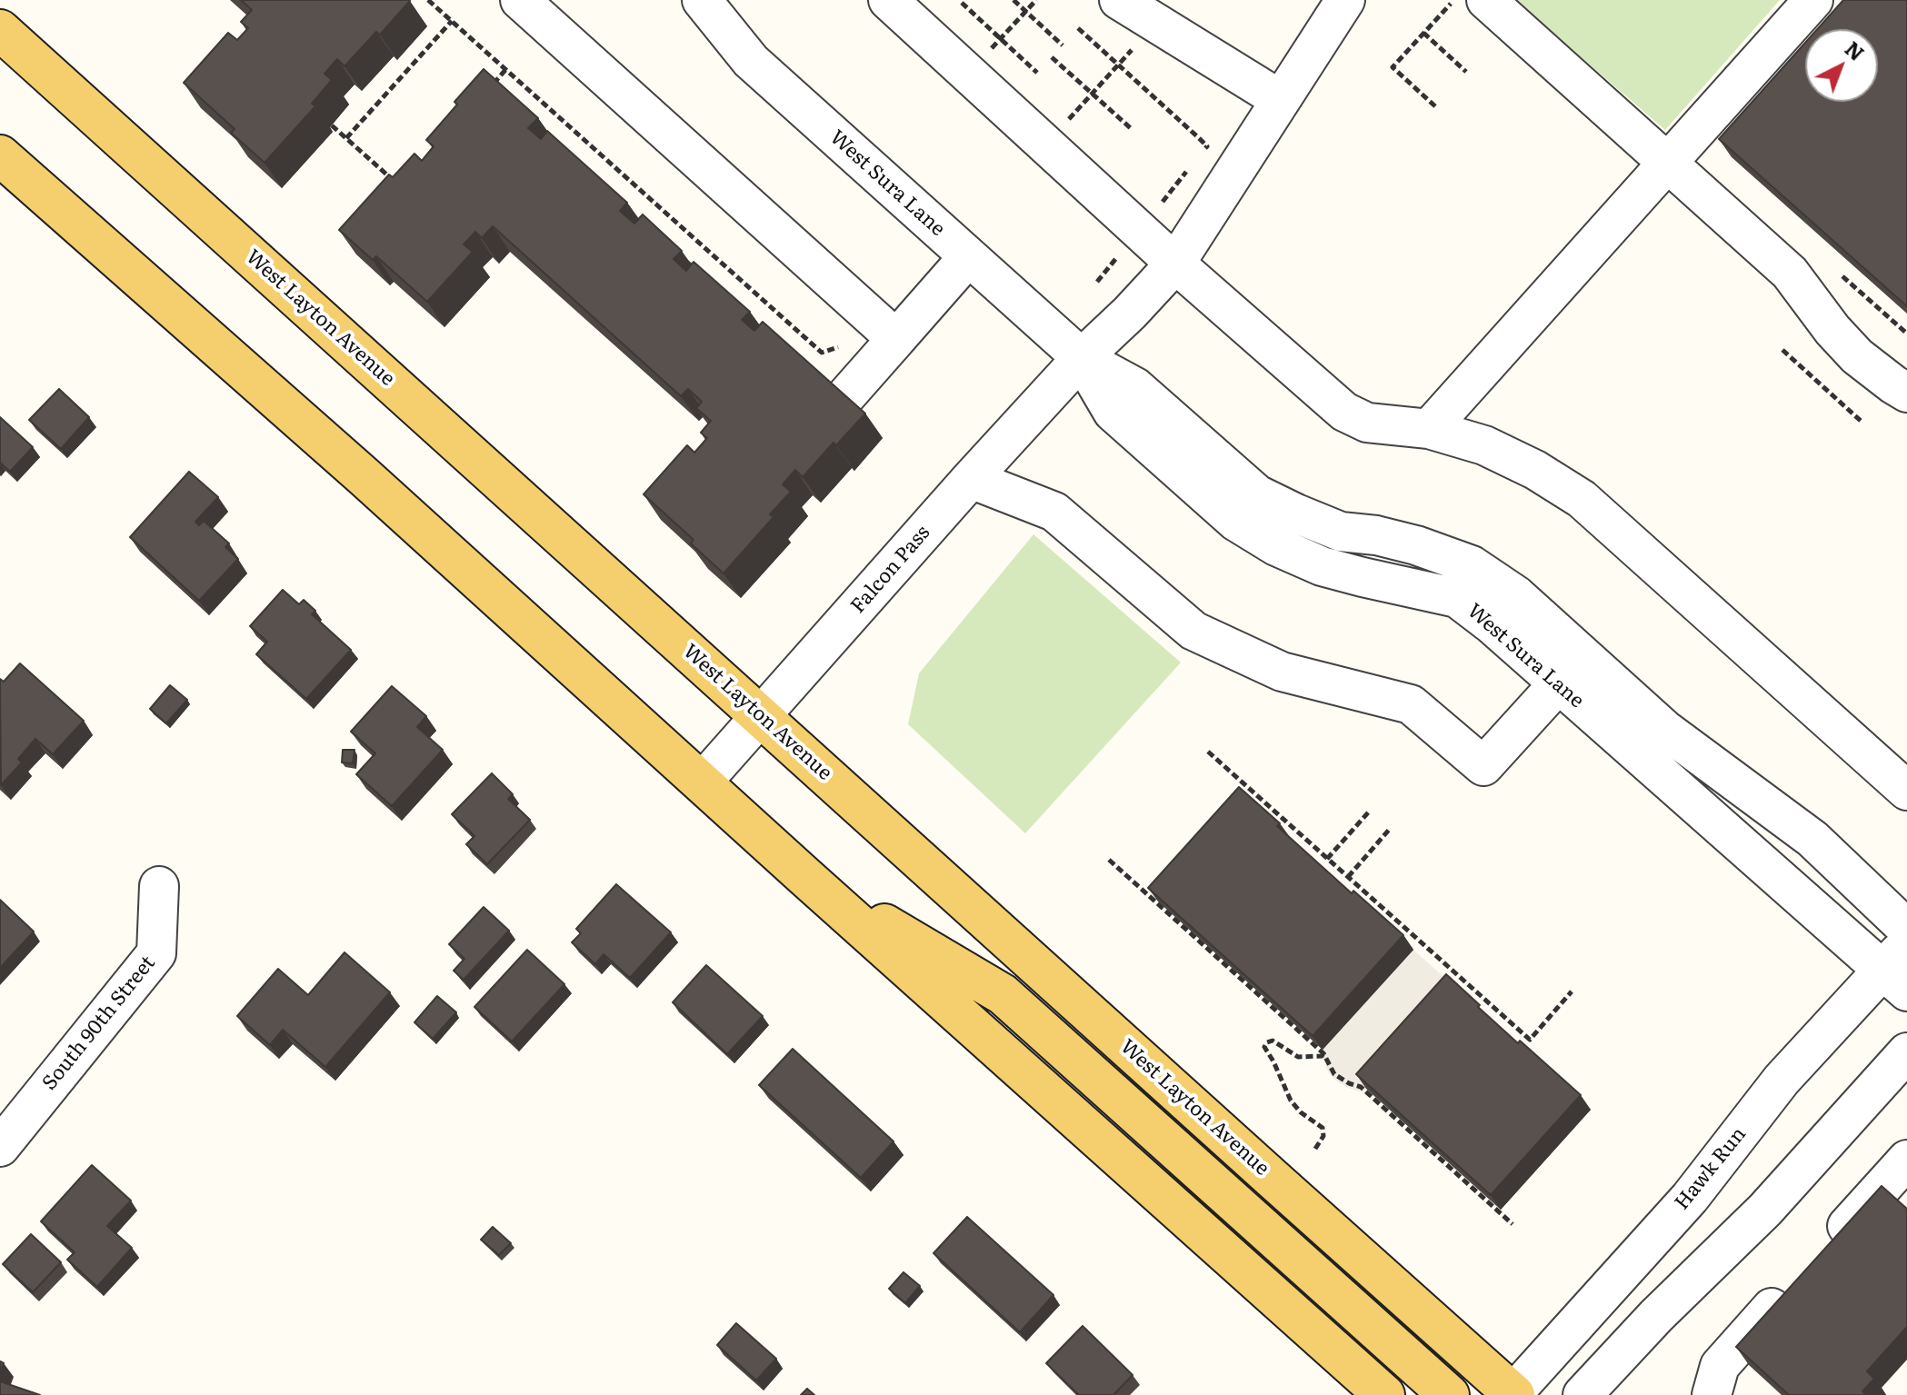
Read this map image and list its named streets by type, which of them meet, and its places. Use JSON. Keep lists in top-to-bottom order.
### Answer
{
  "streets": {
    "main road": ["West Layton Avenue"],
    "street": [
      "West Sura Lane",
      "Falcon Pass",
      "South 90th Street",
      "Hawk Run"
    ]
  },
  "crossings": [
    ["West Sura Lane", "Falcon Pass"],
    ["West Sura Lane", "Hawk Run"],
    ["West Layton Avenue", "Falcon Pass"],
    ["West Layton Avenue", "Hawk Run"]
  ],
  "north": "top right"
}
